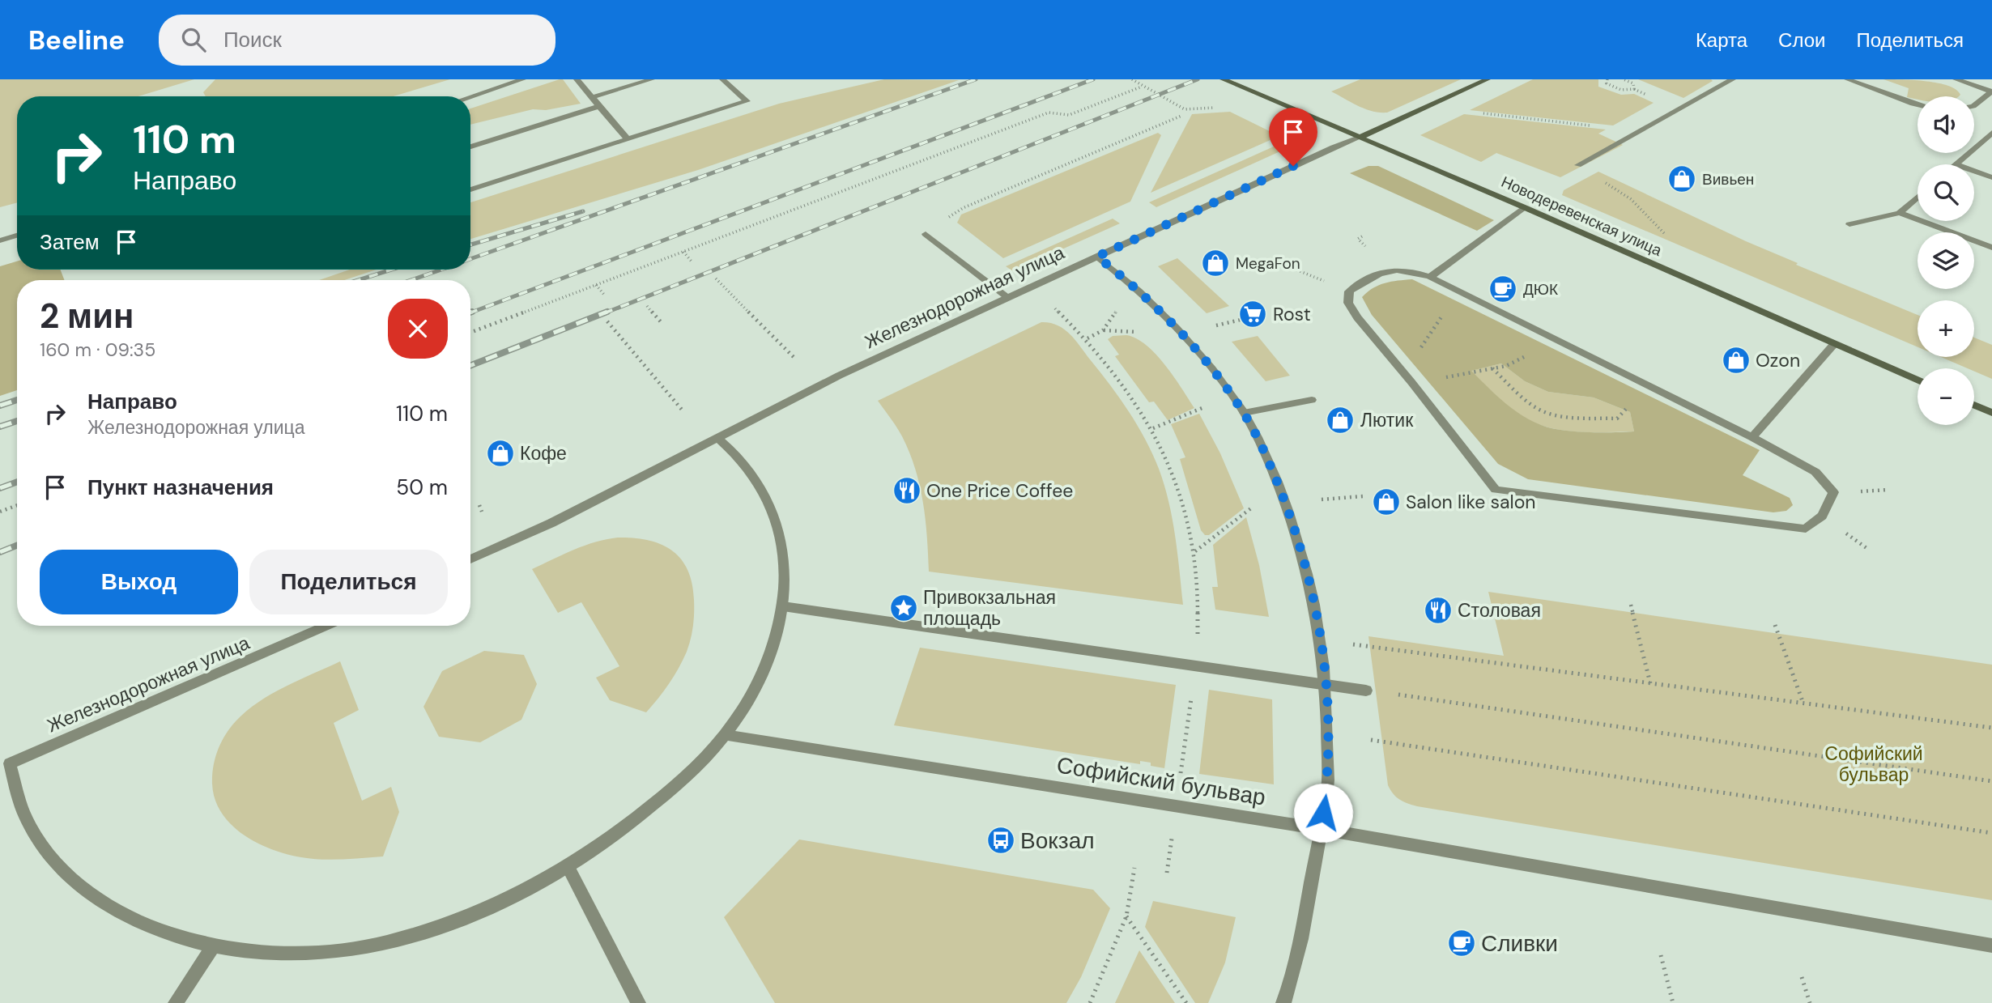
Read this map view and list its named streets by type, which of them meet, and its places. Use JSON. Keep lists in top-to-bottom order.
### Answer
{
  "streets": {
    "main road": ["Новодеревенская улица", "Железнодорожная улица"],
    "street": ["Софийский бульвар"]
  },
  "crossings": [
    ["Новодеревенская улица", "Железнодорожная улица"]
  ],
  "parks": ["Софийский бульвар"],
  "places": {
    "shop": [
      "Вивьен",
      "MegaFon",
      "Ozon",
      "Лютик",
      "Кофе",
      "Salon like salon"
    ],
    "cafe": ["ДЮК", "Сливки"],
    "supermarket": ["Rost"],
    "restaurant": ["One Price Coffee", "Столовая"],
    "place": ["Привокзальная площадь"],
    "bus stop": ["Вокзал"]
  },
  "page": {
    "header": "Beeline",
    "search": "Поиск",
    "nav": ["Карта", "Слои", "Поделиться"],
    "map_buttons": ["+", "−"],
    "turn": ["110 m", "Направо"],
    "then": "Затем",
    "heading": ["2 мин", "160 m · 09:35"],
    "list": [
      {
        "name": "Направо",
        "note": "Железнодорожная улица",
        "value": "110 m"
      },
      {
        "name": "Пункт назначения",
        "value": "50 m"
      }
    ],
    "buttons": ["Выход", "Поделиться"]
  }
}
